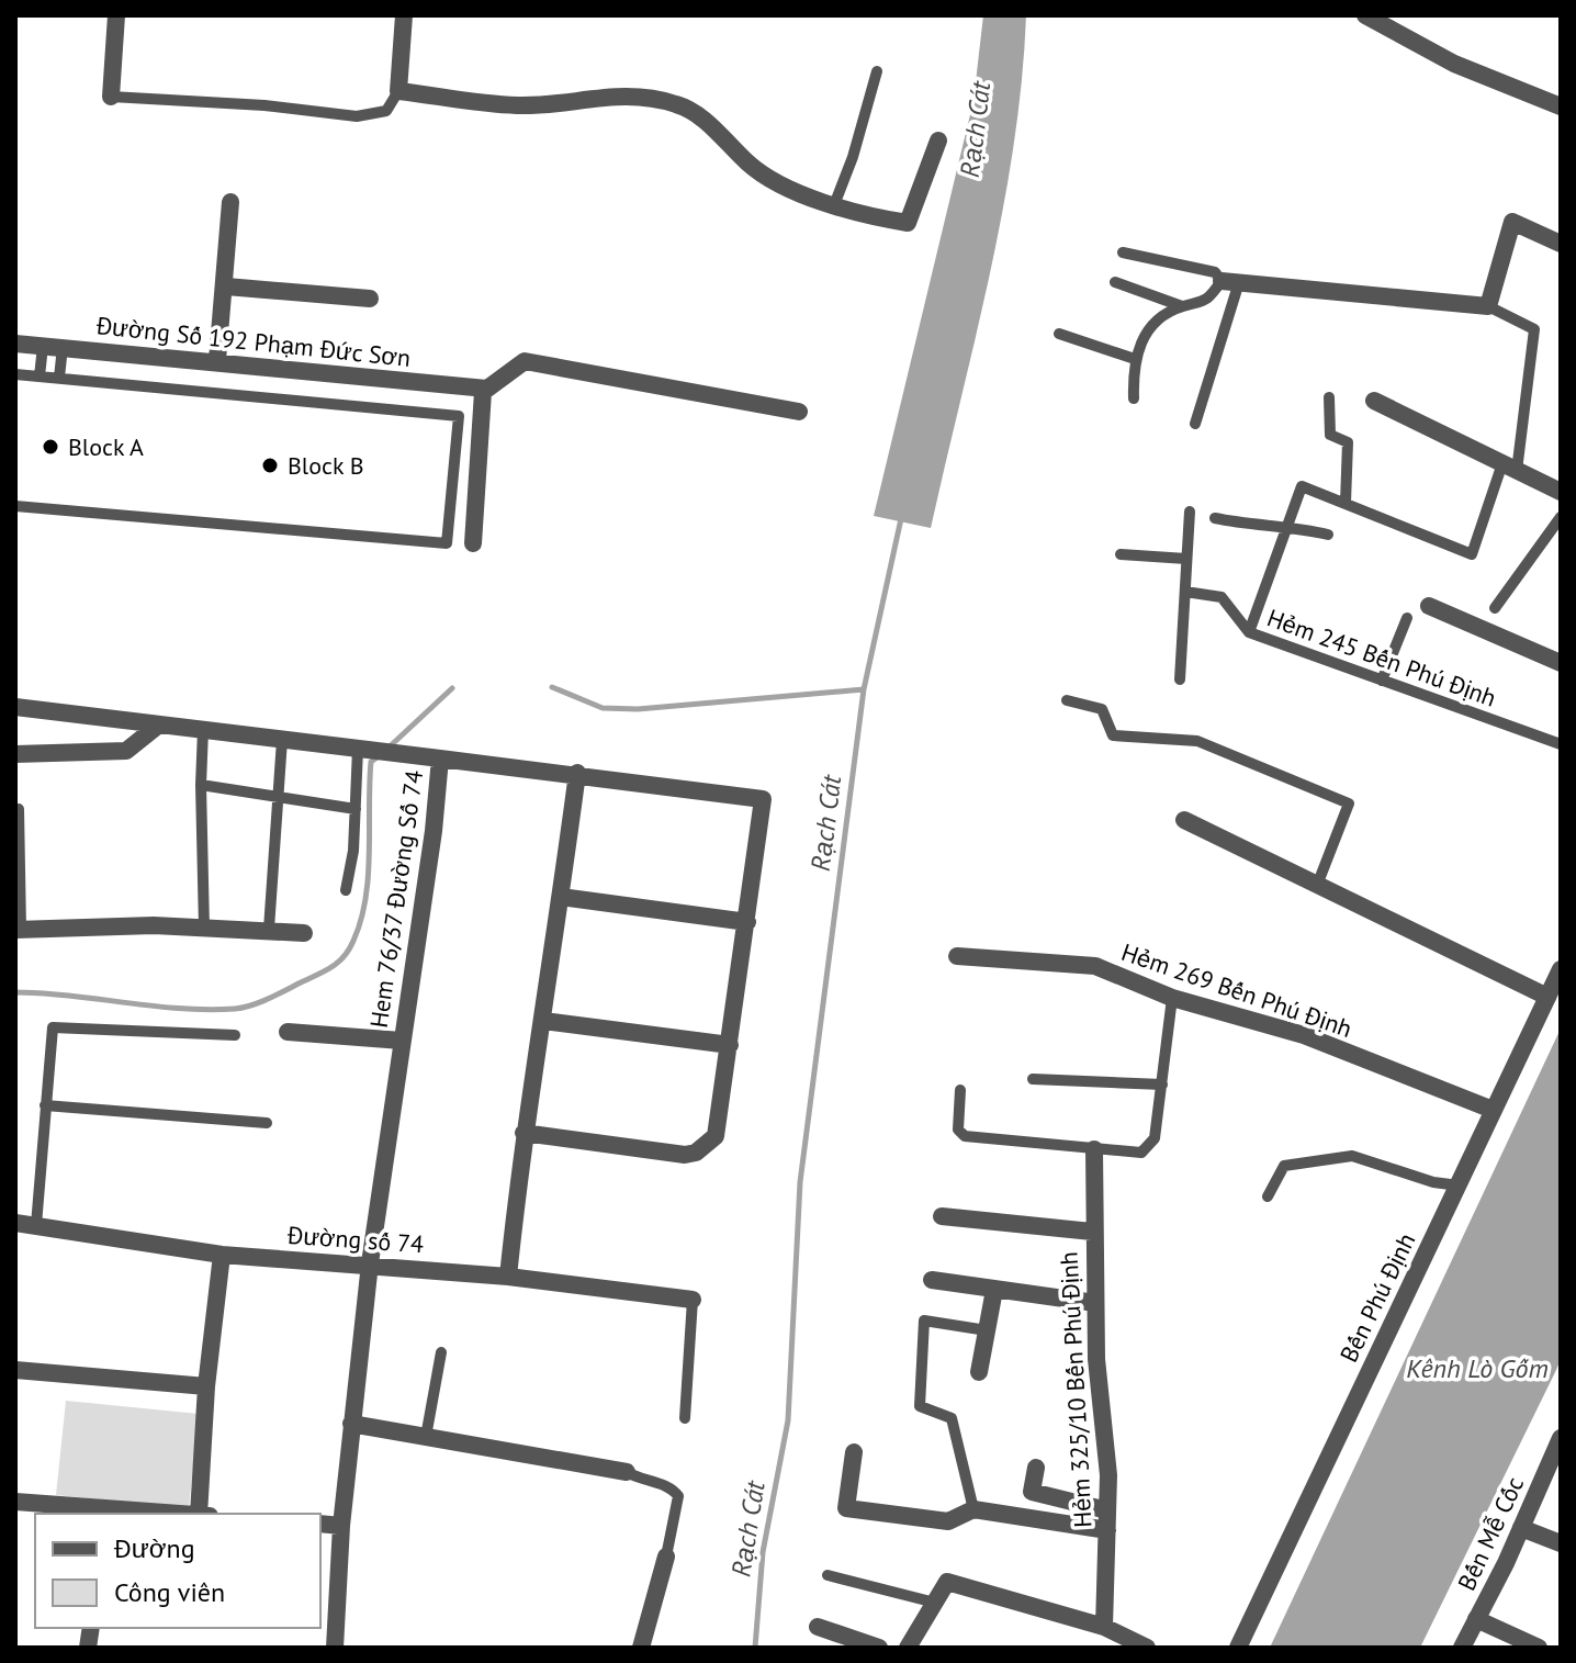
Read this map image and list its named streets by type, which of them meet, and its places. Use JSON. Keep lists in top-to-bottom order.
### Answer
{
  "streets": {
    "street": [
      "Đường Số 192 Phạm Đức Sơn",
      "Hem 76/37 Đường Số 74",
      "Hẻm 269 Bến Phú Định",
      "Đường số 74",
      "Bến Phú Định",
      "Hẻm 325/10 Bến Phú Định",
      "Bến Mễ Cốc"
    ],
    "lane": ["Hẻm 245 Bến Phú Định"]
  },
  "crossings": [
    ["Hem 76/37 Đường Số 74", "Đường số 74"],
    ["Hẻm 269 Bến Phú Định", "Bến Phú Định"]
  ],
  "water": ["Rạch Cát", "Kênh Lò Gốm"],
  "places": ["Block A", "Block B"],
  "legend": ["Đường", "Công viên"]
}
